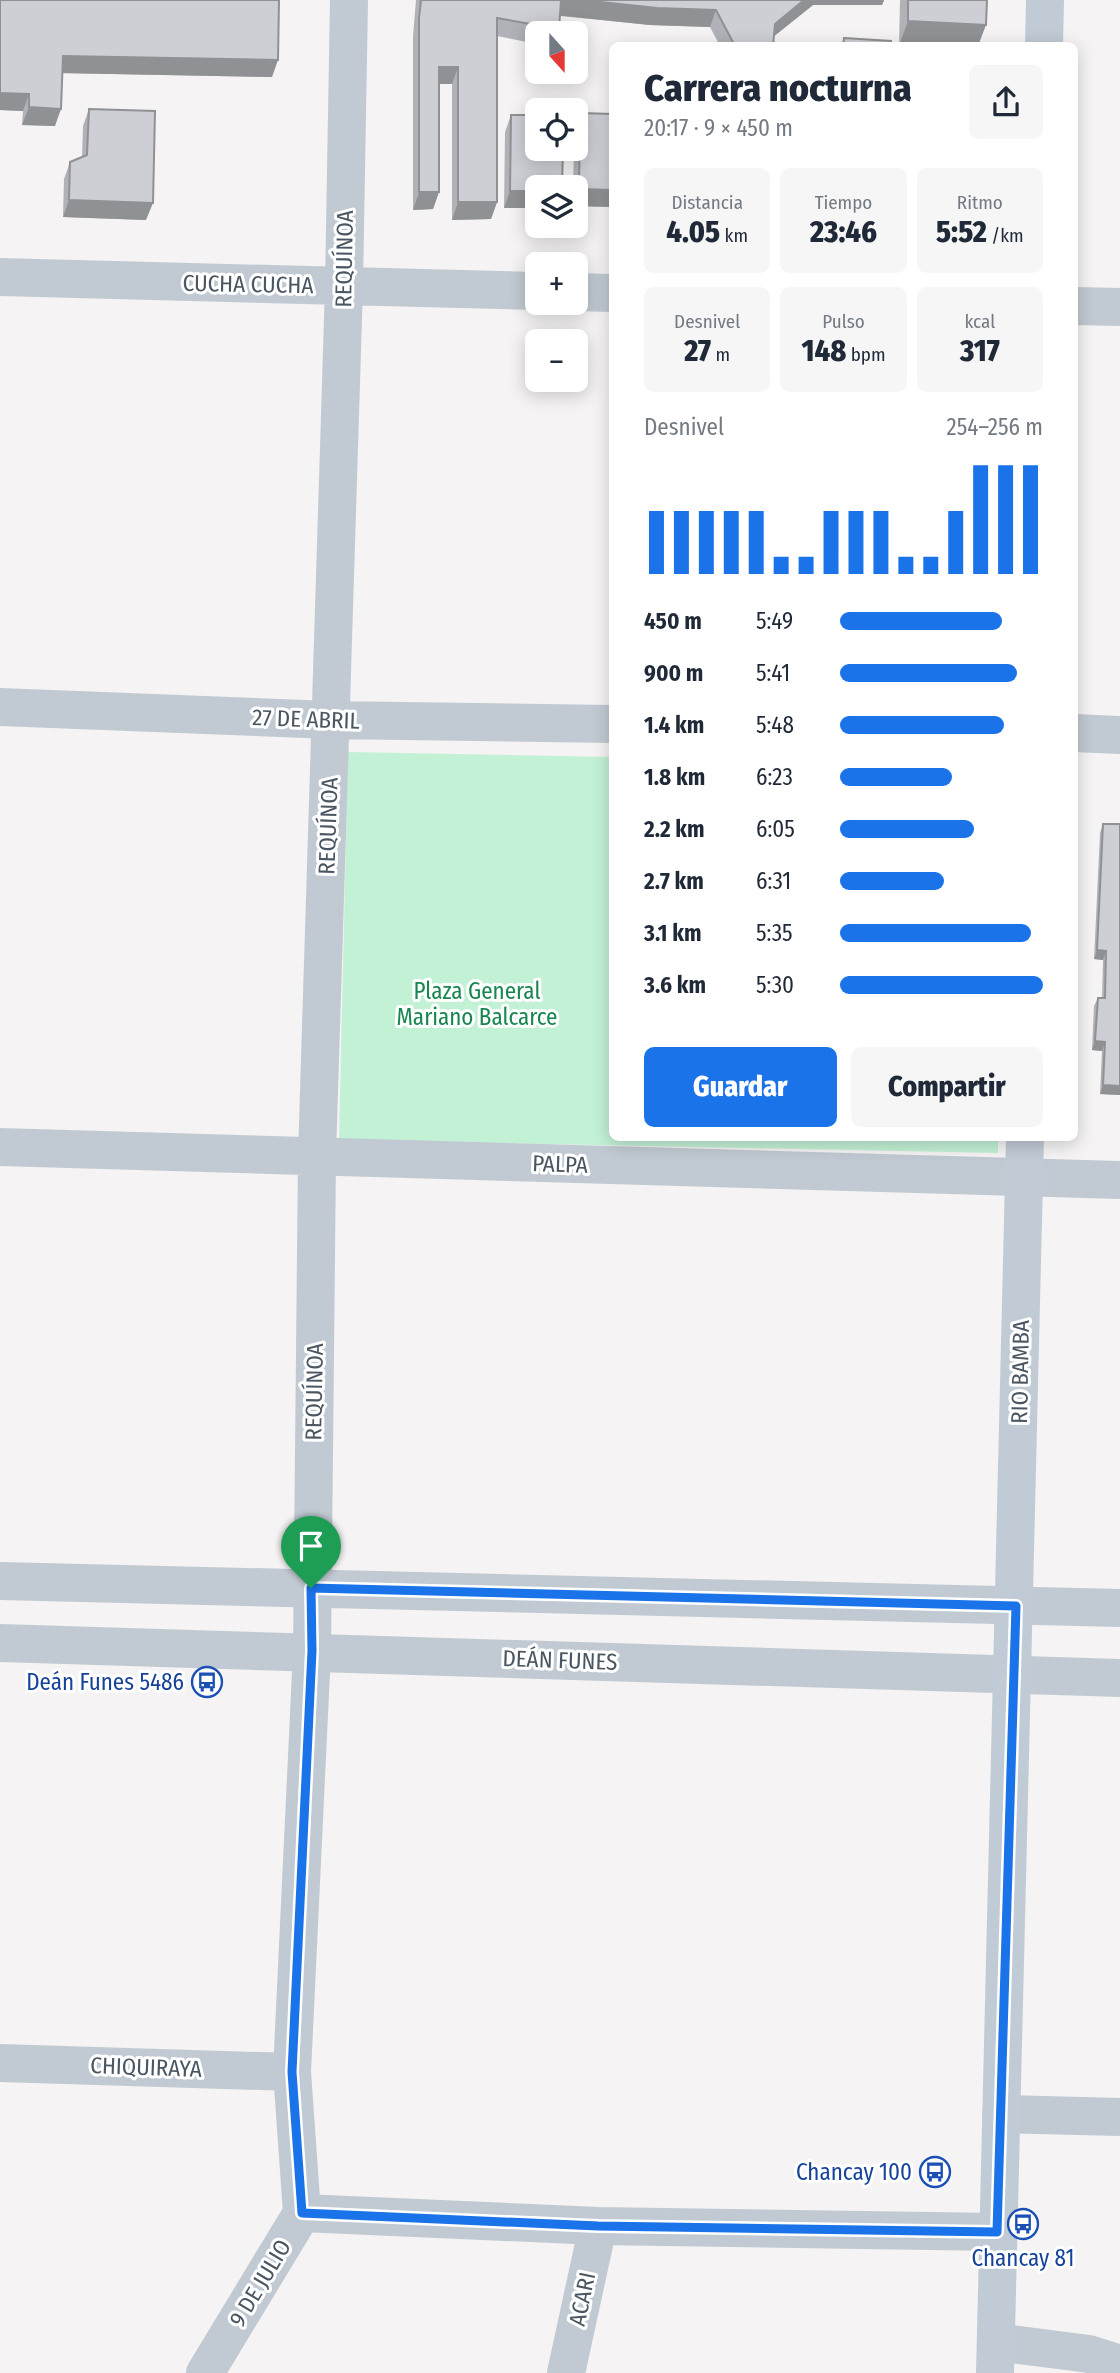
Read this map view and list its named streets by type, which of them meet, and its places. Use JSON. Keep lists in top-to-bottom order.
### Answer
{
  "streets": {
    "main road": ["RIO BAMBA"],
    "street": [
      "REQUÍNOA",
      "CUCHA CUCHA",
      "27 DE ABRIL",
      "PALPA",
      "DEÁN FUNES",
      "CHIQUIRAYA",
      "9 DE JULIO",
      "ACARI"
    ]
  },
  "crossings": [
    ["REQUÍNOA", "CUCHA CUCHA"],
    ["REQUÍNOA", "27 DE ABRIL"],
    ["REQUÍNOA", "PALPA"],
    ["REQUÍNOA", "DEÁN FUNES"],
    ["REQUÍNOA", "CHIQUIRAYA"],
    ["REQUÍNOA", "9 DE JULIO"],
    ["PALPA", "RIO BAMBA"],
    ["RIO BAMBA", "DEÁN FUNES"],
    ["RIO BAMBA", "9 DE JULIO"],
    ["9 DE JULIO", "ACARI"]
  ],
  "parks": ["Plaza General Mariano Balcarce"],
  "places": {
    "bus stop": ["Deán Funes 5486", "Chancay 100", "Chancay 81"]
  },
  "north": "bottom",
  "page": {
    "map_buttons": ["+", "−"],
    "heading": ["Carrera nocturna", "20:17 · 9 × 450 m"],
    "stats": [
      ["Distancia", "4.05 km"],
      ["Tiempo", "23:46"],
      ["Ritmo", "5:52 /km"],
      ["Desnivel", "27 m"],
      ["Pulso", "148 bpm"],
      ["kcal", "317"]
    ],
    "chart": ["Desnivel", "254–256 m"],
    "list": [
      {
        "name": "450 m",
        "note": "5:49"
      },
      {
        "name": "900 m",
        "note": "5:41"
      },
      {
        "name": "1.4 km",
        "note": "5:48"
      },
      {
        "name": "1.8 km",
        "note": "6:23"
      },
      {
        "name": "2.2 km",
        "note": "6:05"
      },
      {
        "name": "2.7 km",
        "note": "6:31"
      },
      {
        "name": "3.1 km",
        "note": "5:35"
      },
      {
        "name": "3.6 km",
        "note": "5:30"
      }
    ],
    "buttons": ["Guardar", "Compartir"]
  }
}
